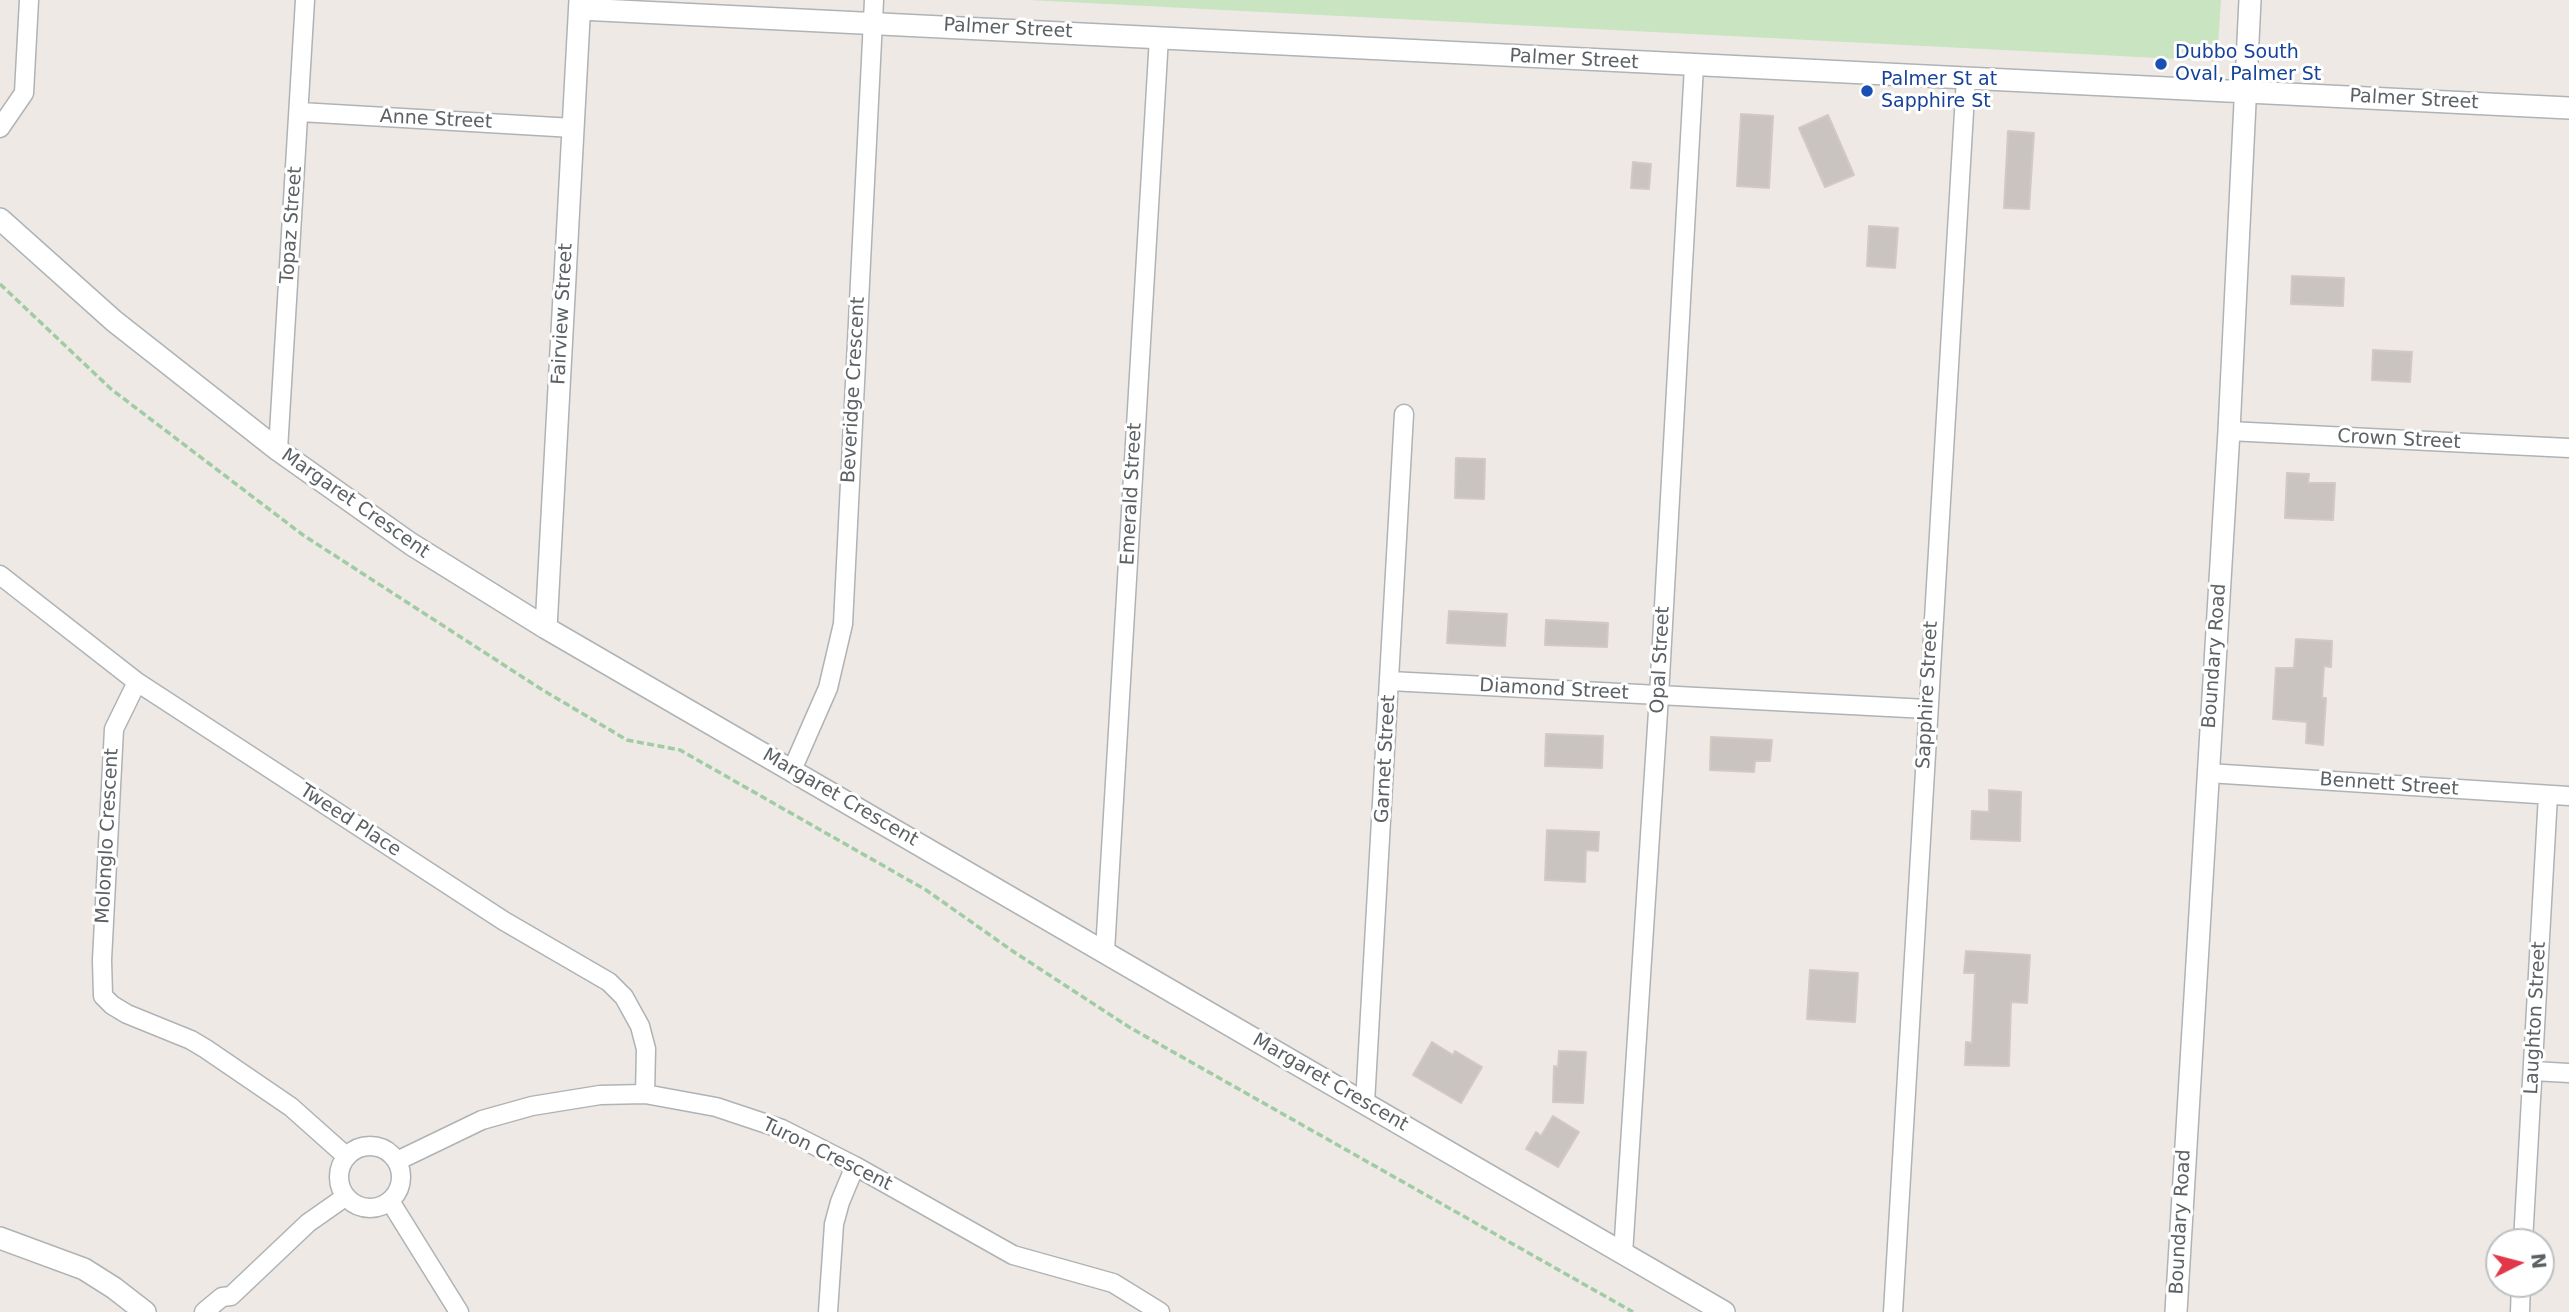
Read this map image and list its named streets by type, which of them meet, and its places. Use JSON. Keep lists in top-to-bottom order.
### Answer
{
  "streets": {
    "street": [
      "Palmer Street",
      "Anne Street",
      "Topaz Street",
      "Fairview Street",
      "Beveridge Crescent",
      "Crown Street",
      "Emerald Street",
      "Margaret Crescent",
      "Boundary Road",
      "Opal Street",
      "Diamond Street",
      "Sapphire Street",
      "Garnet Street",
      "Bennett Street",
      "Tweed Place",
      "Molonglo Crescent",
      "Laughton Street",
      "Turon Crescent"
    ]
  },
  "crossings": [
    ["Palmer Street", "Fairview Street"],
    ["Palmer Street", "Beveridge Crescent"],
    ["Palmer Street", "Emerald Street"],
    ["Palmer Street", "Boundary Road"],
    ["Palmer Street", "Opal Street"],
    ["Palmer Street", "Sapphire Street"],
    ["Anne Street", "Topaz Street"],
    ["Anne Street", "Fairview Street"],
    ["Topaz Street", "Margaret Crescent"],
    ["Fairview Street", "Margaret Crescent"],
    ["Beveridge Crescent", "Margaret Crescent"],
    ["Crown Street", "Boundary Road"],
    ["Emerald Street", "Margaret Crescent"],
    ["Margaret Crescent", "Opal Street"],
    ["Margaret Crescent", "Garnet Street"],
    ["Boundary Road", "Bennett Street"],
    ["Opal Street", "Diamond Street"],
    ["Diamond Street", "Sapphire Street"],
    ["Diamond Street", "Garnet Street"],
    ["Bennett Street", "Laughton Street"],
    ["Tweed Place", "Molonglo Crescent"],
    ["Tweed Place", "Turon Crescent"],
    ["Molonglo Crescent", "Turon Crescent"]
  ],
  "places": ["Dubbo South Oval, Palmer St", "Palmer St at Sapphire St"],
  "north": "right"
}
